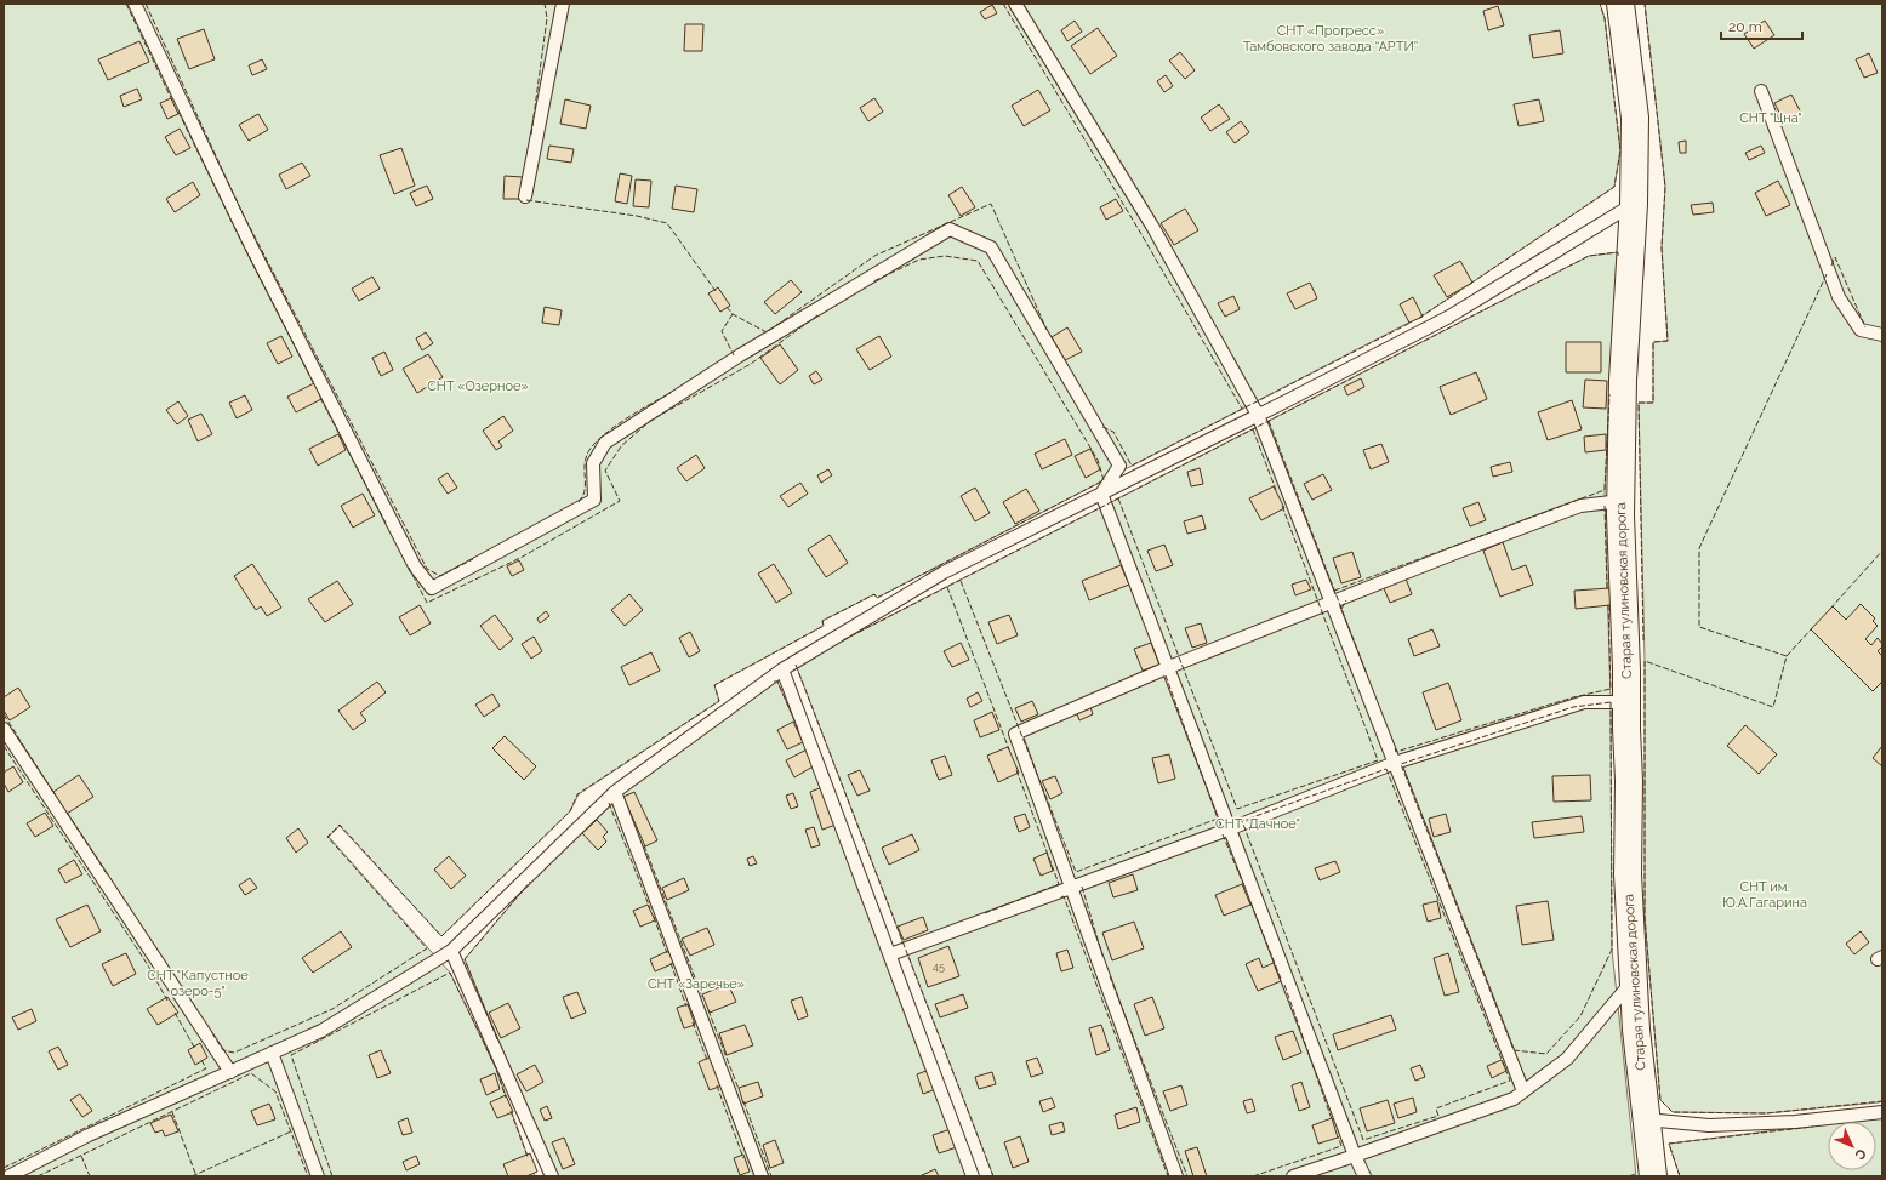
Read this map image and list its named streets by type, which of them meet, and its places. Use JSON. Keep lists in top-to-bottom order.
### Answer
{
  "streets": {
    "street": ["Старая тулиновская дорога"]
  },
  "parks": [
    "СНТ «Прогресс» Тамбовского завода “АРТИ”",
    "СНТ \"Цна\"",
    "СНТ «Озерное»",
    "СНТ \"Дачное\"",
    "СНТ им. Ю.А.Гагарина",
    "СНТ \"Капустное озеро-5\"",
    "СНТ «Заречье»"
  ],
  "house_numbers": ["45"],
  "scale_bar": "20 m",
  "north": "bottom right"
}
